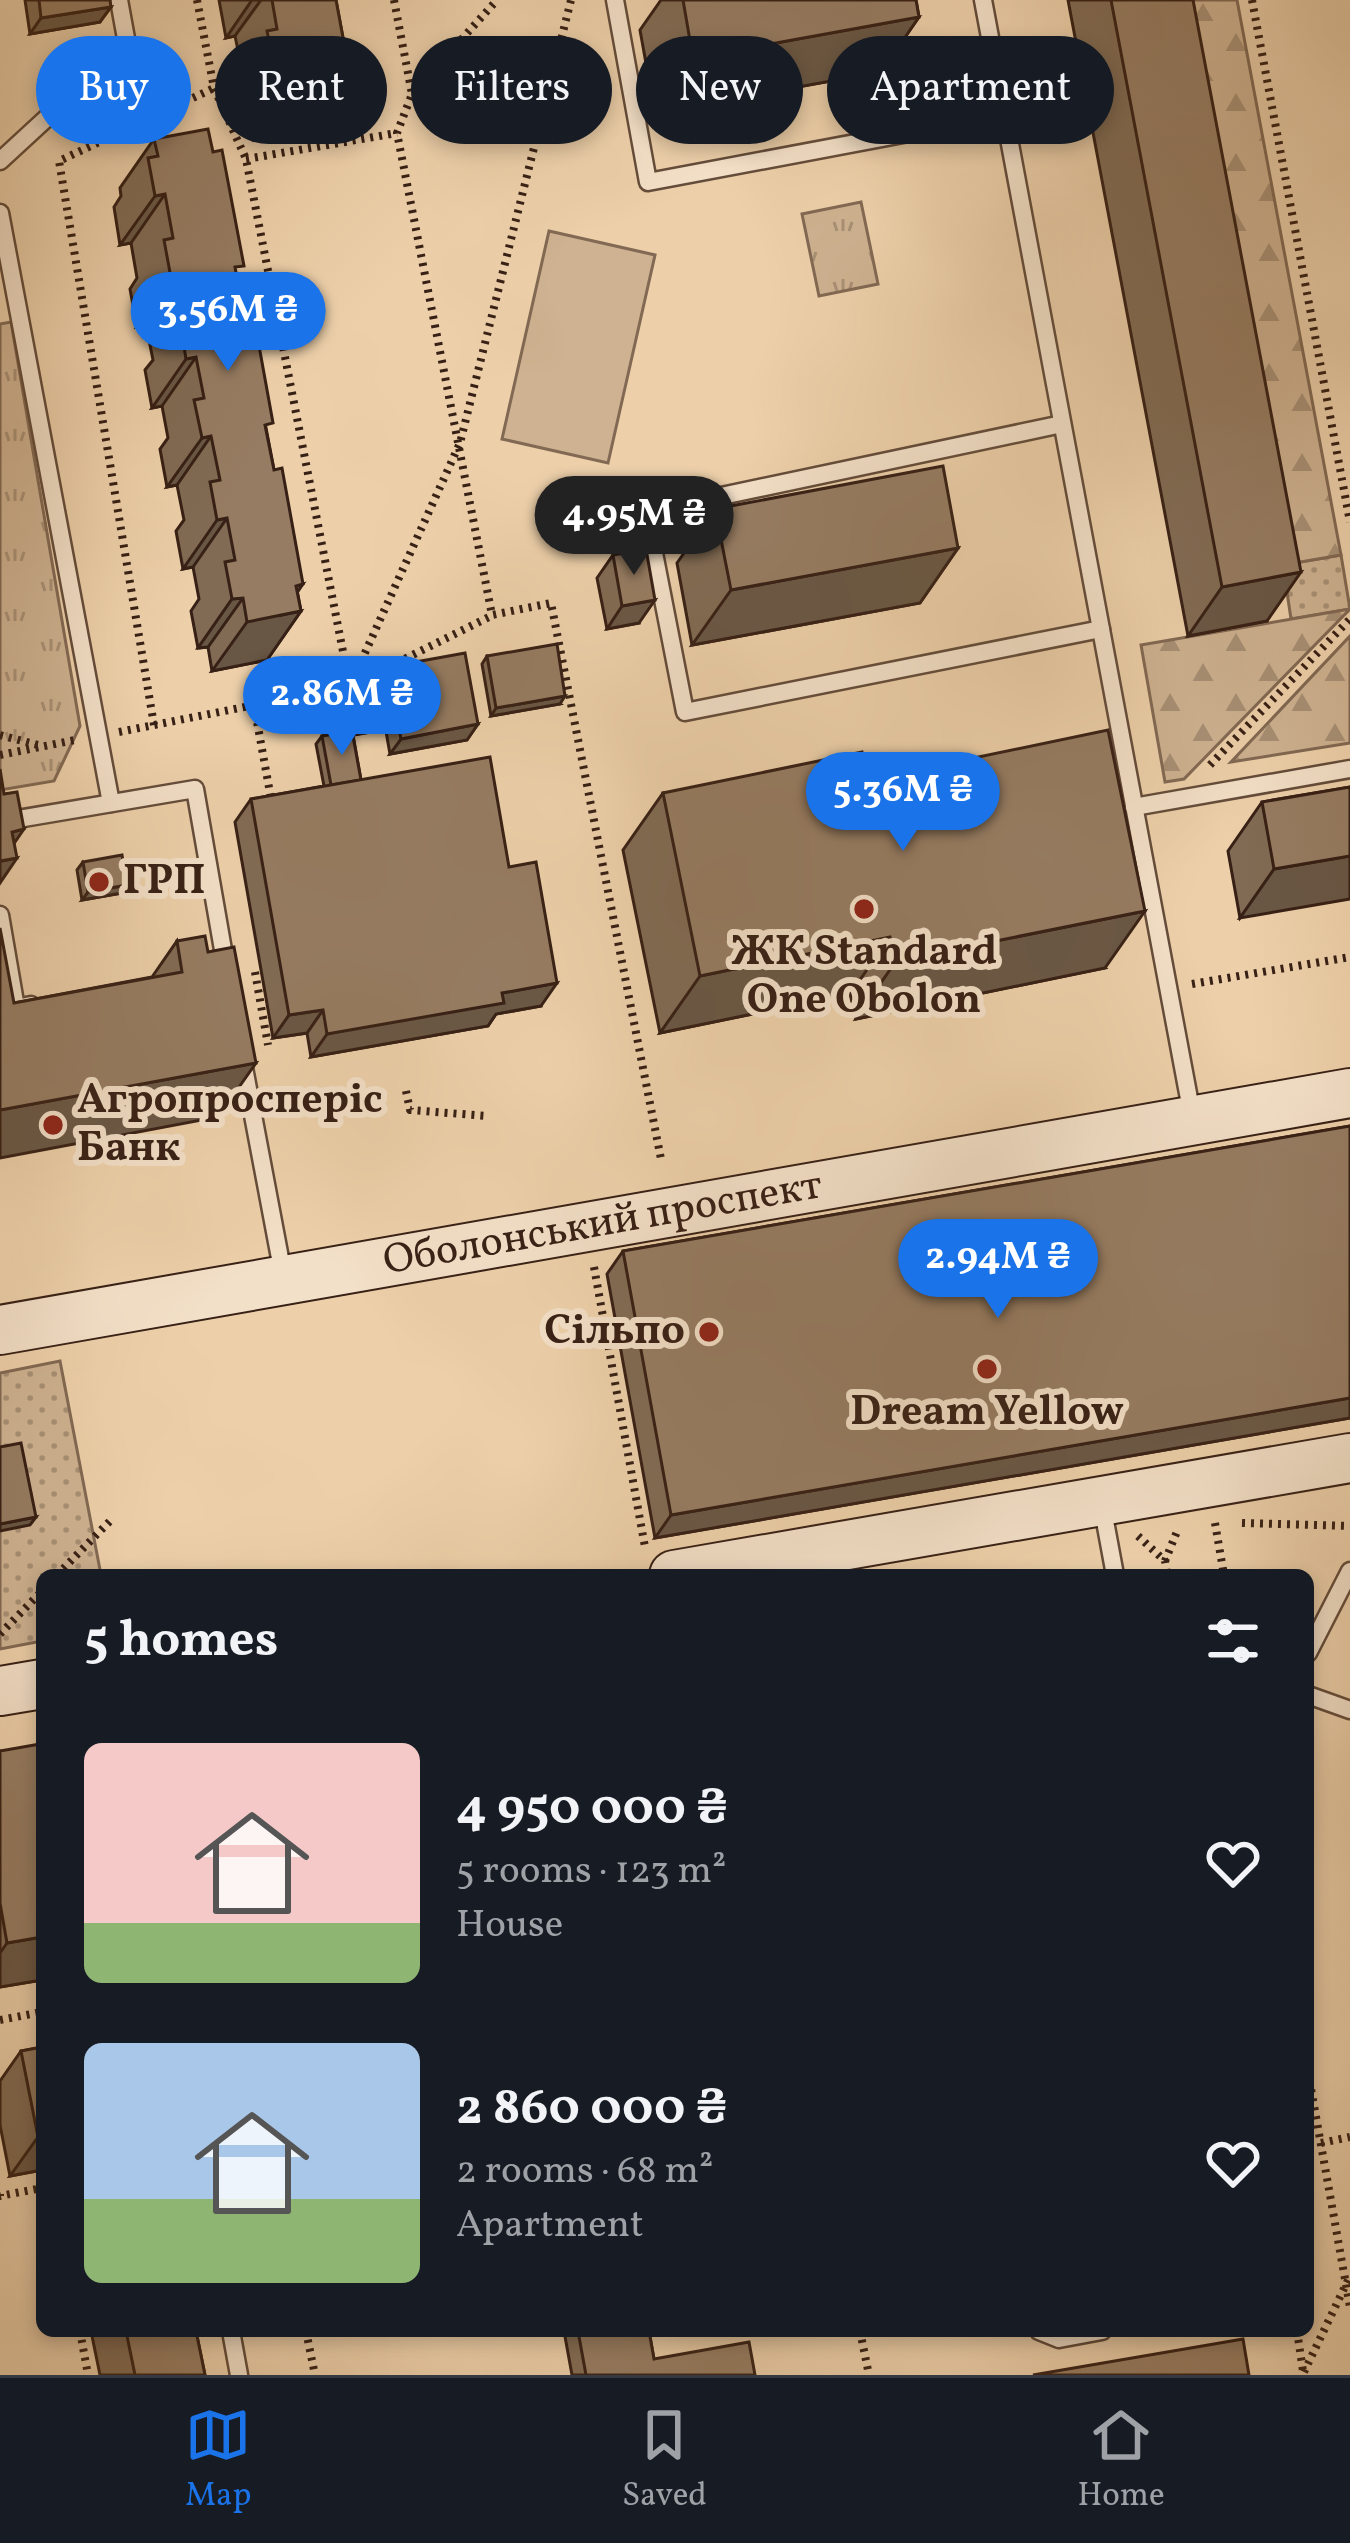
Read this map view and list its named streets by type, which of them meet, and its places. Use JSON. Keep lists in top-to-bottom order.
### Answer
{
  "streets": {
    "main road": ["Оболонський проспект"]
  },
  "places": [
    "ГРП",
    "ЖК Standard One Obolon",
    "Агропросперіс Банк",
    "Сільпо",
    "Dream Yellow"
  ],
  "page": {
    "chip": [
      "Buy",
      "Rent",
      "Filters",
      "New",
      "Apartment"
    ],
    "price": [
      "3.56M ₴",
      "4.95M ₴",
      "2.86M ₴",
      "5.36M ₴",
      "2.94M ₴"
    ],
    "heading": "5 homes",
    "list": [
      {
        "name": "4 950 000 ₴",
        "note": "5 rooms · 123 m² · House"
      },
      {
        "name": "2 860 000 ₴",
        "note": "2 rooms · 68 m² · Apartment"
      }
    ],
    "tabs": ["Map", "Saved", "Home"]
  }
}
